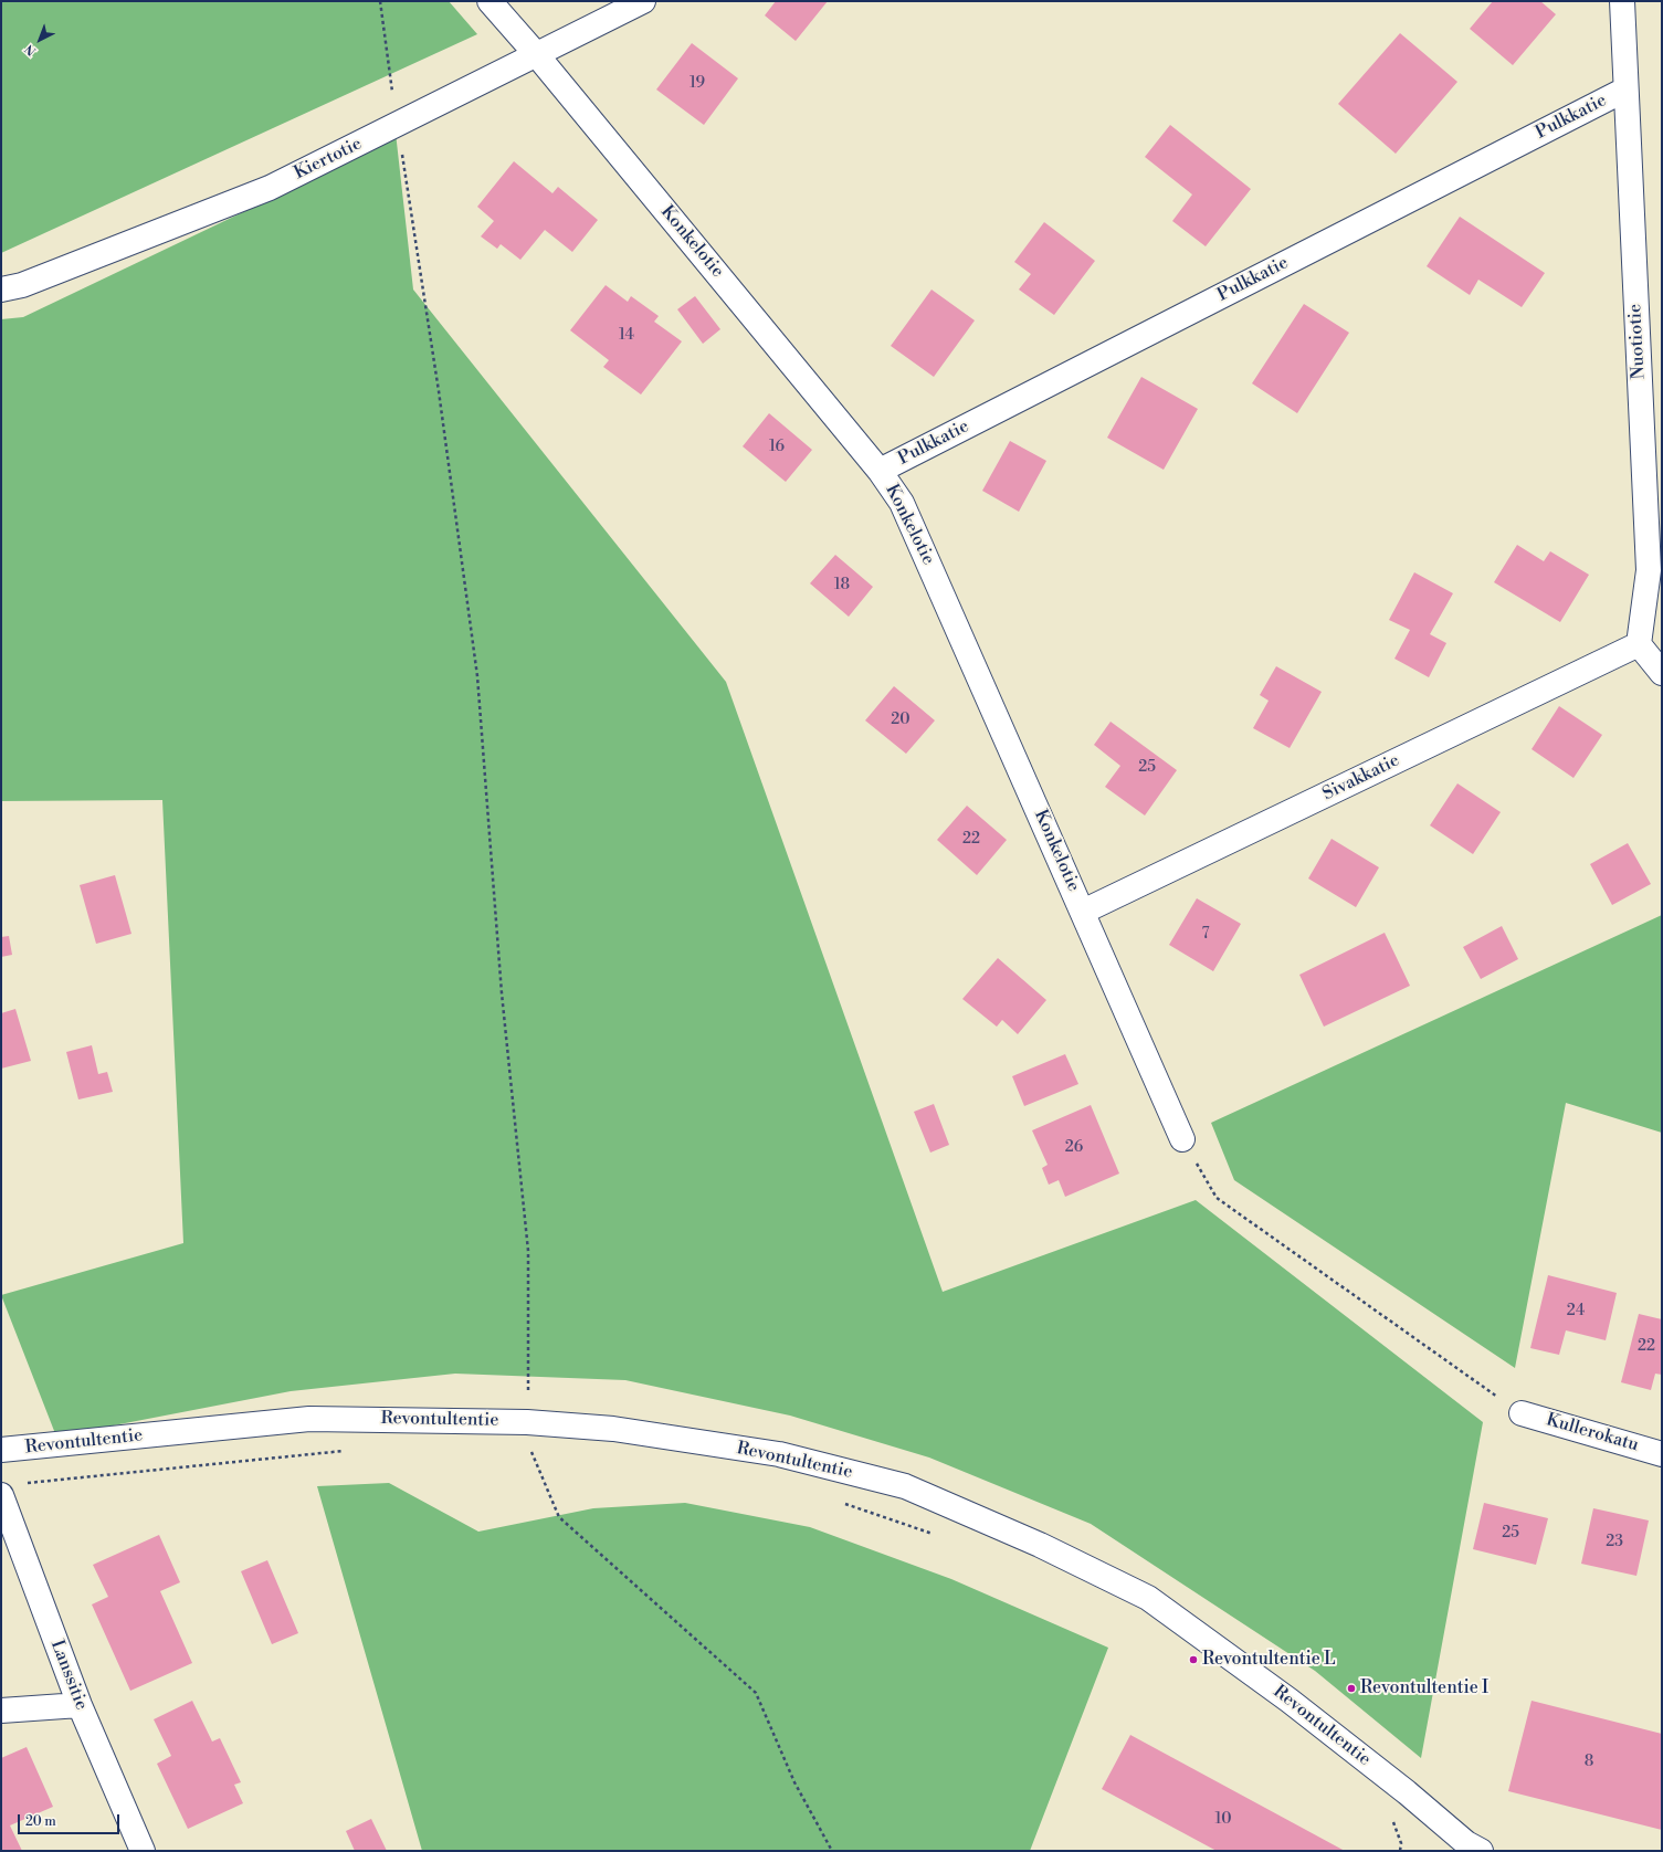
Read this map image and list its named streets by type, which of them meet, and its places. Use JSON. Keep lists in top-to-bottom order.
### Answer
{
  "streets": {
    "street": [
      "Pulkkatie",
      "Kiertotie",
      "Konkelotie",
      "Nuotiotie",
      "Sivakkatie",
      "Revontultentie",
      "Kullerokatu",
      "Lanssitie"
    ]
  },
  "crossings": [
    ["Pulkkatie", "Konkelotie"],
    ["Pulkkatie", "Nuotiotie"],
    ["Kiertotie", "Konkelotie"],
    ["Konkelotie", "Sivakkatie"],
    ["Nuotiotie", "Sivakkatie"]
  ],
  "places": ["Revontultentie L", "Revontultentie I"],
  "house_numbers": [
    "19",
    "14",
    "16",
    "18",
    "20",
    "25",
    "22",
    "7",
    "26",
    "24",
    "22",
    "25",
    "23",
    "8",
    "10"
  ],
  "scale_bar": "20 m",
  "north": "bottom left"
}
